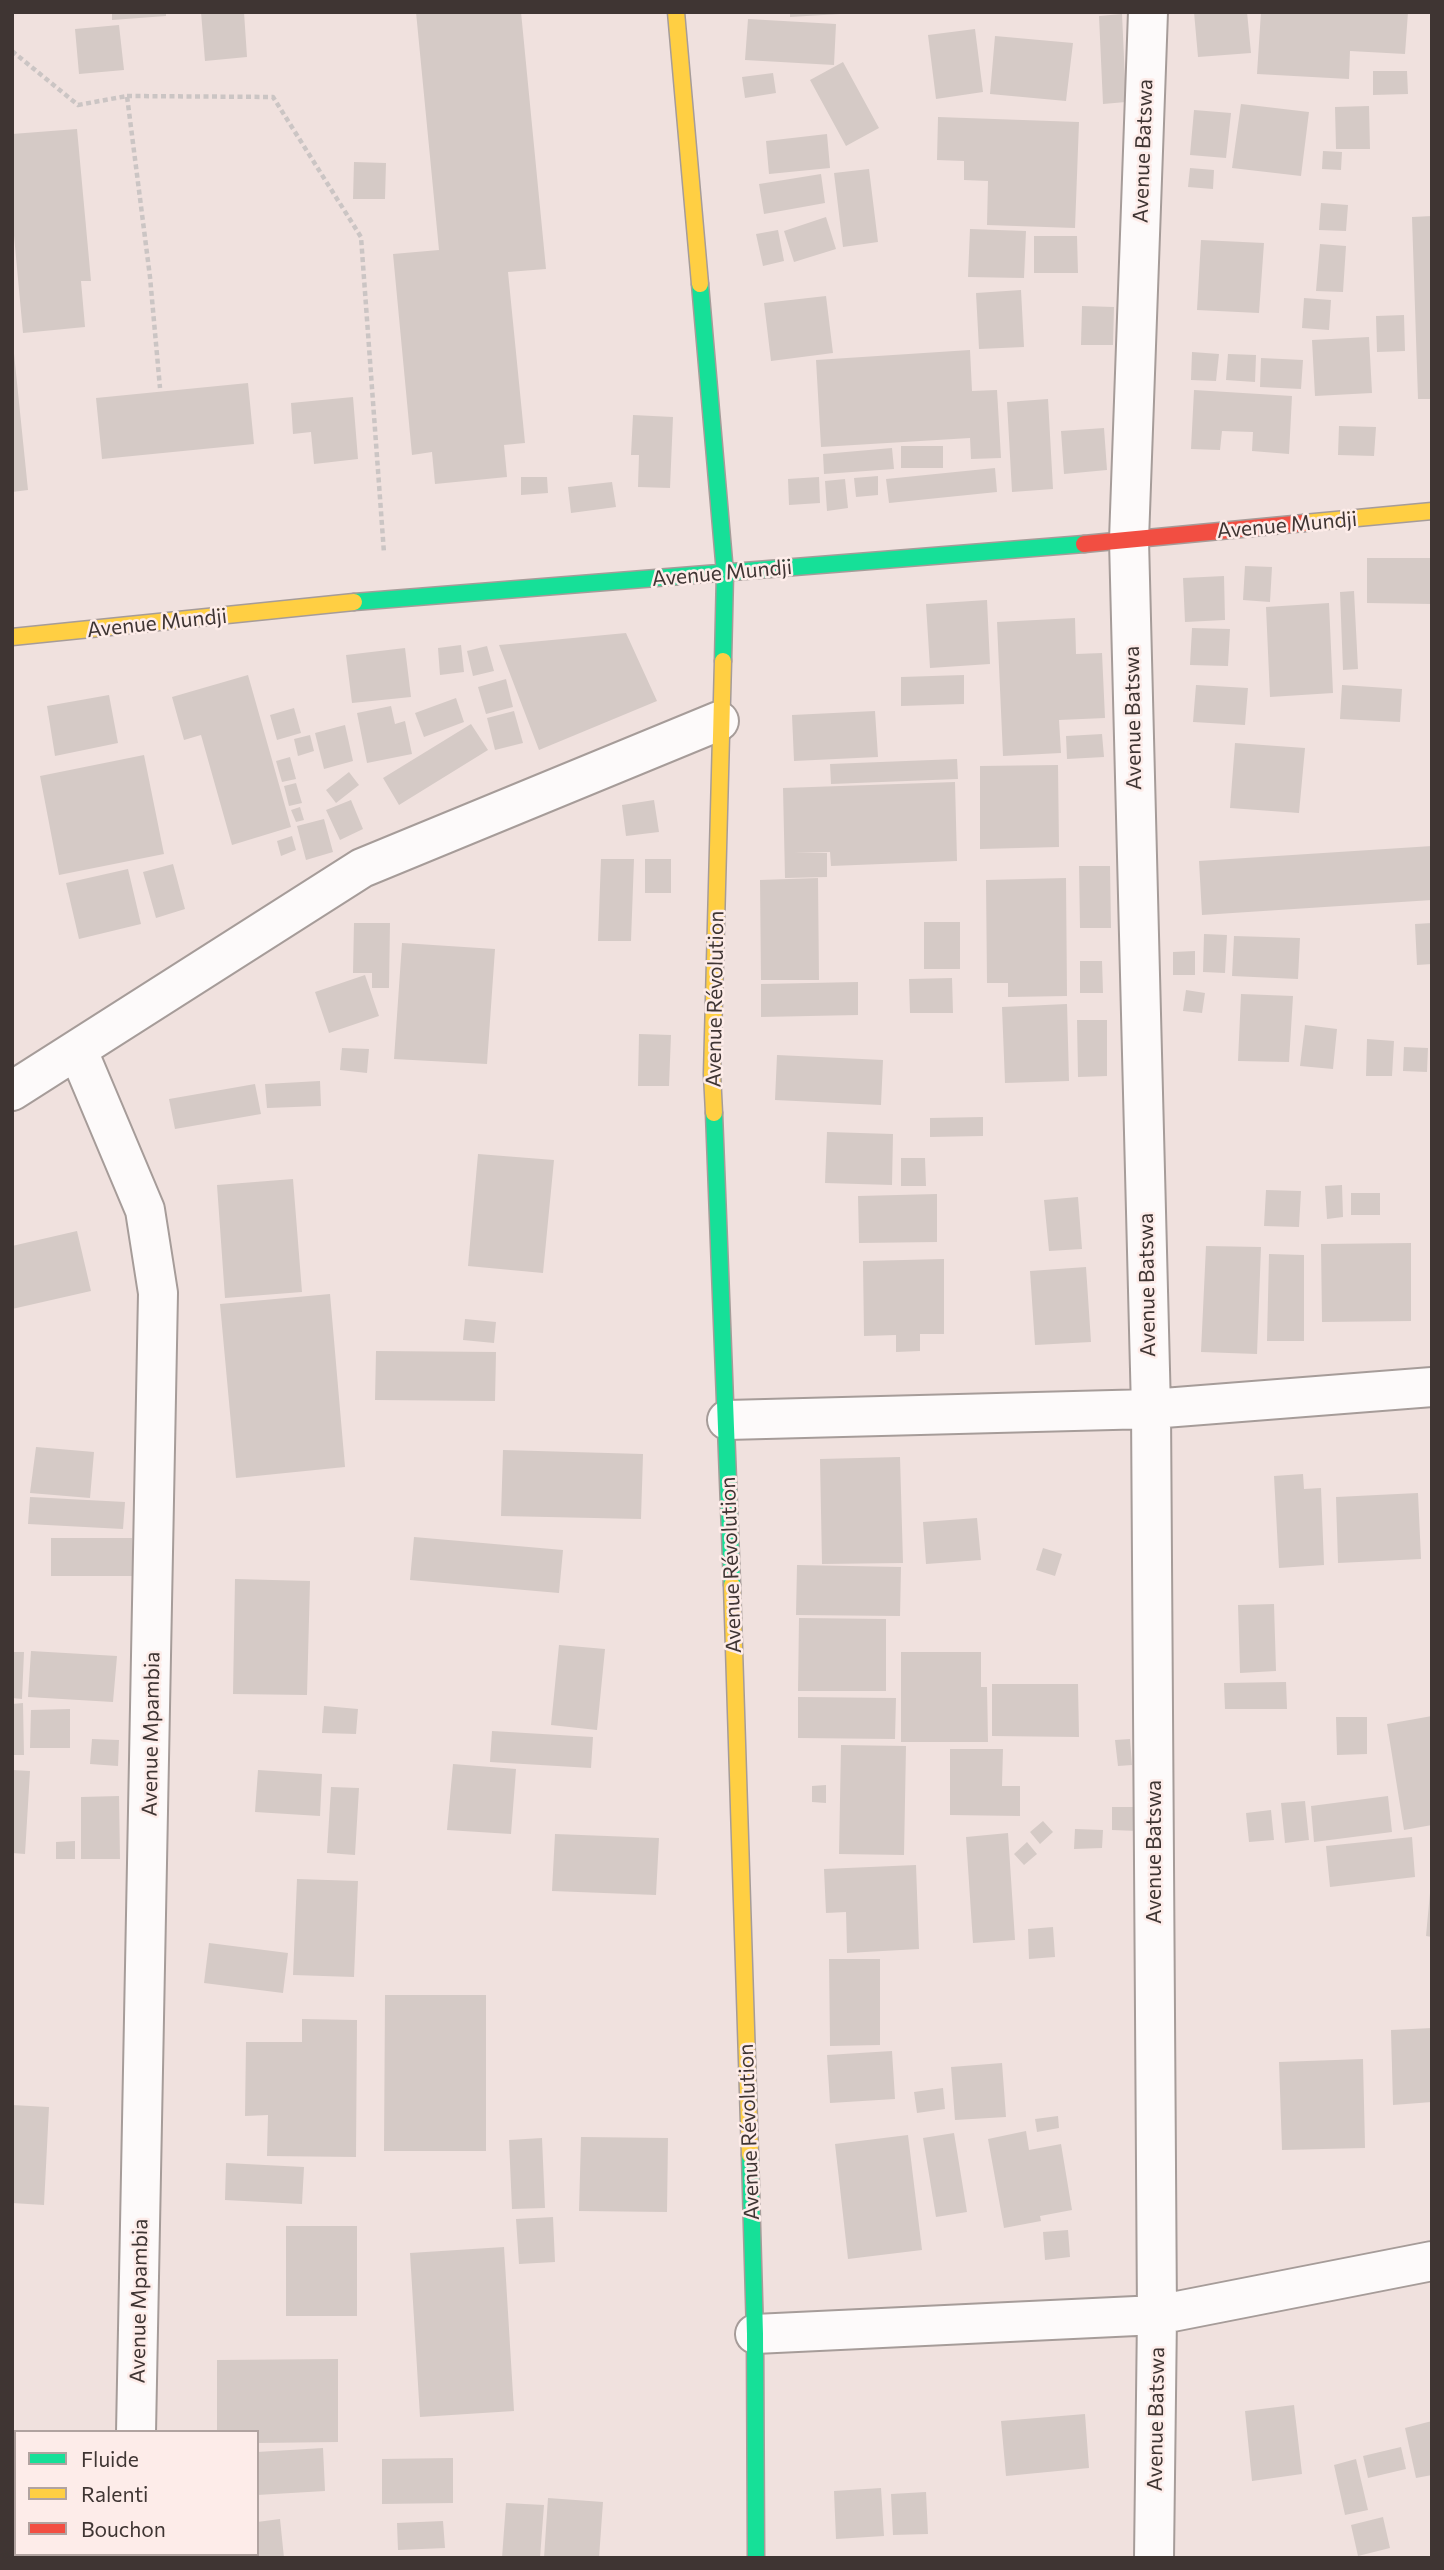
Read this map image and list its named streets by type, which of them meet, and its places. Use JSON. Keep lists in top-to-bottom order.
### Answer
{
  "streets": {
    "street": [
      "Avenue Batswa",
      "Avenue Mundji",
      "Avenue Révolution",
      "Avenue Mpambia"
    ]
  },
  "crossings": [
    ["Avenue Batswa", "Avenue Mundji"],
    ["Avenue Mundji", "Avenue Révolution"]
  ],
  "legend": ["Fluide", "Ralenti", "Bouchon"]
}
